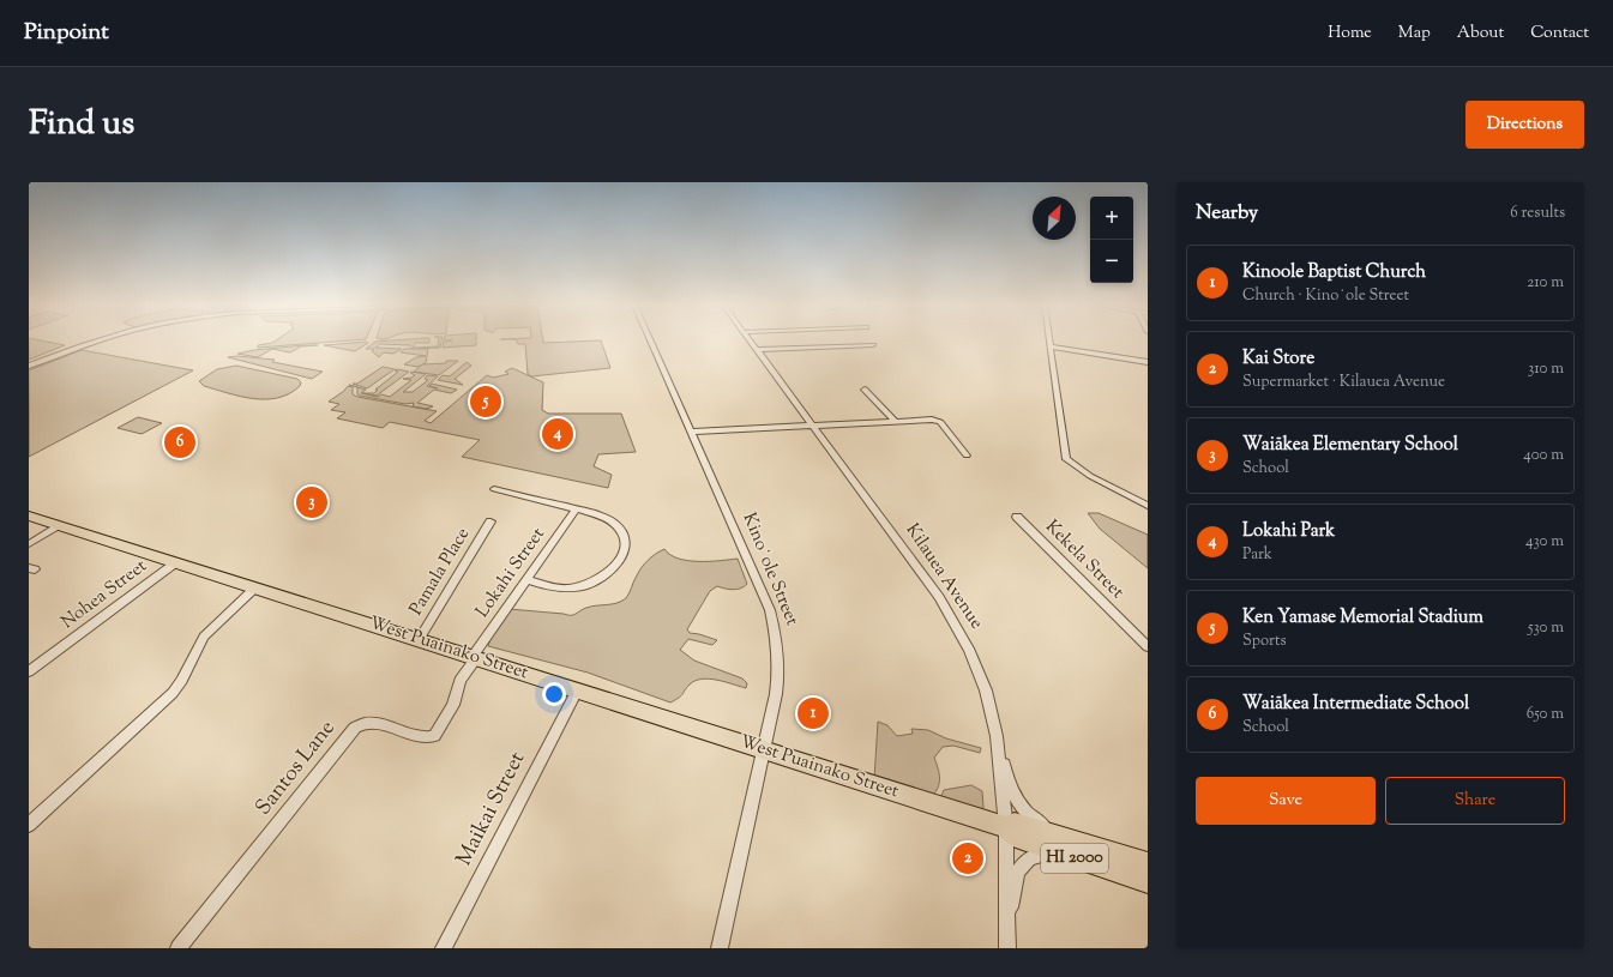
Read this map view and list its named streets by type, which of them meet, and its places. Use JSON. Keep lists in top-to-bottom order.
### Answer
{
  "streets": {
    "highway": ["West Puainako Street", "HI 2000"],
    "street": [
      "Kekela Street",
      "Kinoʻole Street",
      "Pamala Place",
      "Lokahi Street",
      "Kilauea Avenue",
      "Nohea Street",
      "Santos Lane",
      "Maikai Street"
    ]
  },
  "crossings": [
    ["Kinoʻole Street", "West Puainako Street"],
    ["Pamala Place", "West Puainako Street"],
    ["Lokahi Street", "West Puainako Street"],
    ["Lokahi Street", "Santos Lane"],
    ["Kilauea Avenue", "West Puainako Street"],
    ["Kilauea Avenue", "HI 2000"],
    ["Nohea Street", "West Puainako Street"],
    ["West Puainako Street", "Santos Lane"],
    ["West Puainako Street", "Maikai Street"],
    ["West Puainako Street", "HI 2000"]
  ],
  "north": "top right",
  "page": {
    "header": "Pinpoint",
    "nav": [
      "Home",
      "Map",
      "About",
      "Contact"
    ],
    "title": "Find us",
    "buttons": [
      "Directions",
      ["Save", "Share"]
    ],
    "heading": ["Nearby", "6 results"],
    "map_buttons": ["+", "−"],
    "list": [
      {
        "mark": "1",
        "name": "Kinoole Baptist Church",
        "note": "Church · Kinoʻole Street",
        "value": "210 m"
      },
      {
        "mark": "2",
        "name": "Kai Store",
        "note": "Supermarket · Kilauea Avenue",
        "value": "310 m"
      },
      {
        "mark": "3",
        "name": "Waiākea Elementary School",
        "note": "School",
        "value": "400 m"
      },
      {
        "mark": "4",
        "name": "Lokahi Park",
        "note": "Park",
        "value": "430 m"
      },
      {
        "mark": "5",
        "name": "Ken Yamase Memorial Stadium",
        "note": "Sports",
        "value": "530 m"
      },
      {
        "mark": "6",
        "name": "Waiākea Intermediate School",
        "note": "School",
        "value": "650 m"
      }
    ],
    "pins": [
      "5",
      "4",
      "6",
      "3",
      "1",
      "2"
    ]
  }
}
